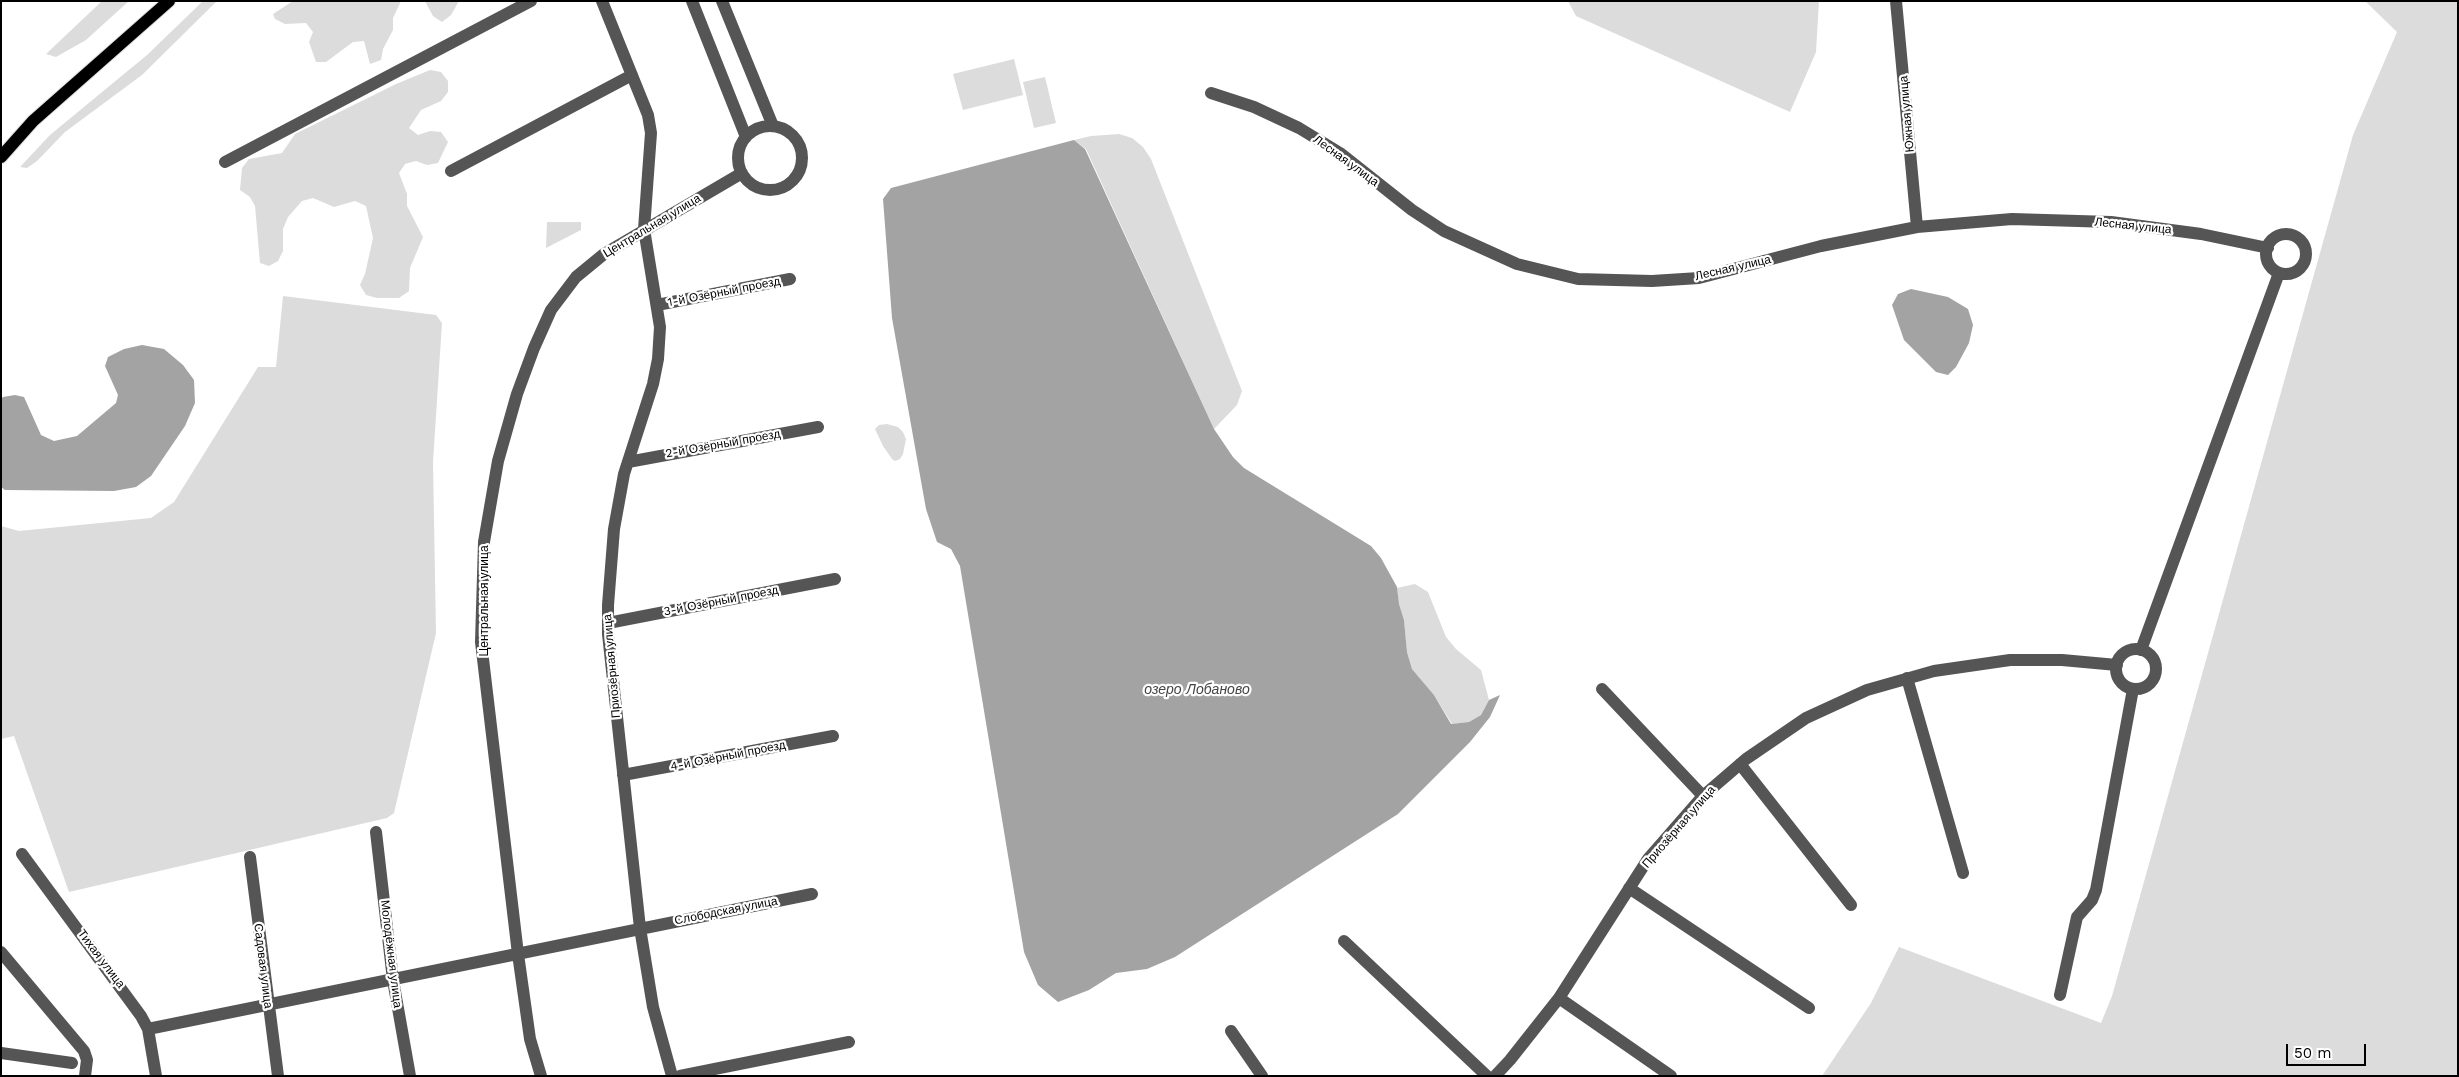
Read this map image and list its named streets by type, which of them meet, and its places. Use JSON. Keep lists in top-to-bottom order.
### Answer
{
  "streets": {
    "street": [
      "Южная улица",
      "Лесная улица",
      "Центральная улица",
      "1-й Озёрный проезд",
      "2-й Озёрный проезд",
      "3-й Озёрный проезд",
      "Приозёрная улица",
      "4-й Озёрный проезд",
      "Слободская улица",
      "Молодёжная улица",
      "Тихая улица",
      "Садовая улица"
    ]
  },
  "crossings": [
    ["Южная улица", "Лесная улица"],
    ["Центральная улица", "Приозёрная улица"],
    ["Центральная улица", "Слободская улица"],
    ["1-й Озёрный проезд", "Приозёрная улица"],
    ["2-й Озёрный проезд", "Приозёрная улица"],
    ["3-й Озёрный проезд", "Приозёрная улица"],
    ["Приозёрная улица", "4-й Озёрный проезд"],
    ["Приозёрная улица", "Слободская улица"],
    ["Слободская улица", "Молодёжная улица"],
    ["Слободская улица", "Тихая улица"],
    ["Слободская улица", "Садовая улица"]
  ],
  "water": ["озеро Лобаново"],
  "scale_bar": "50 m"
}
